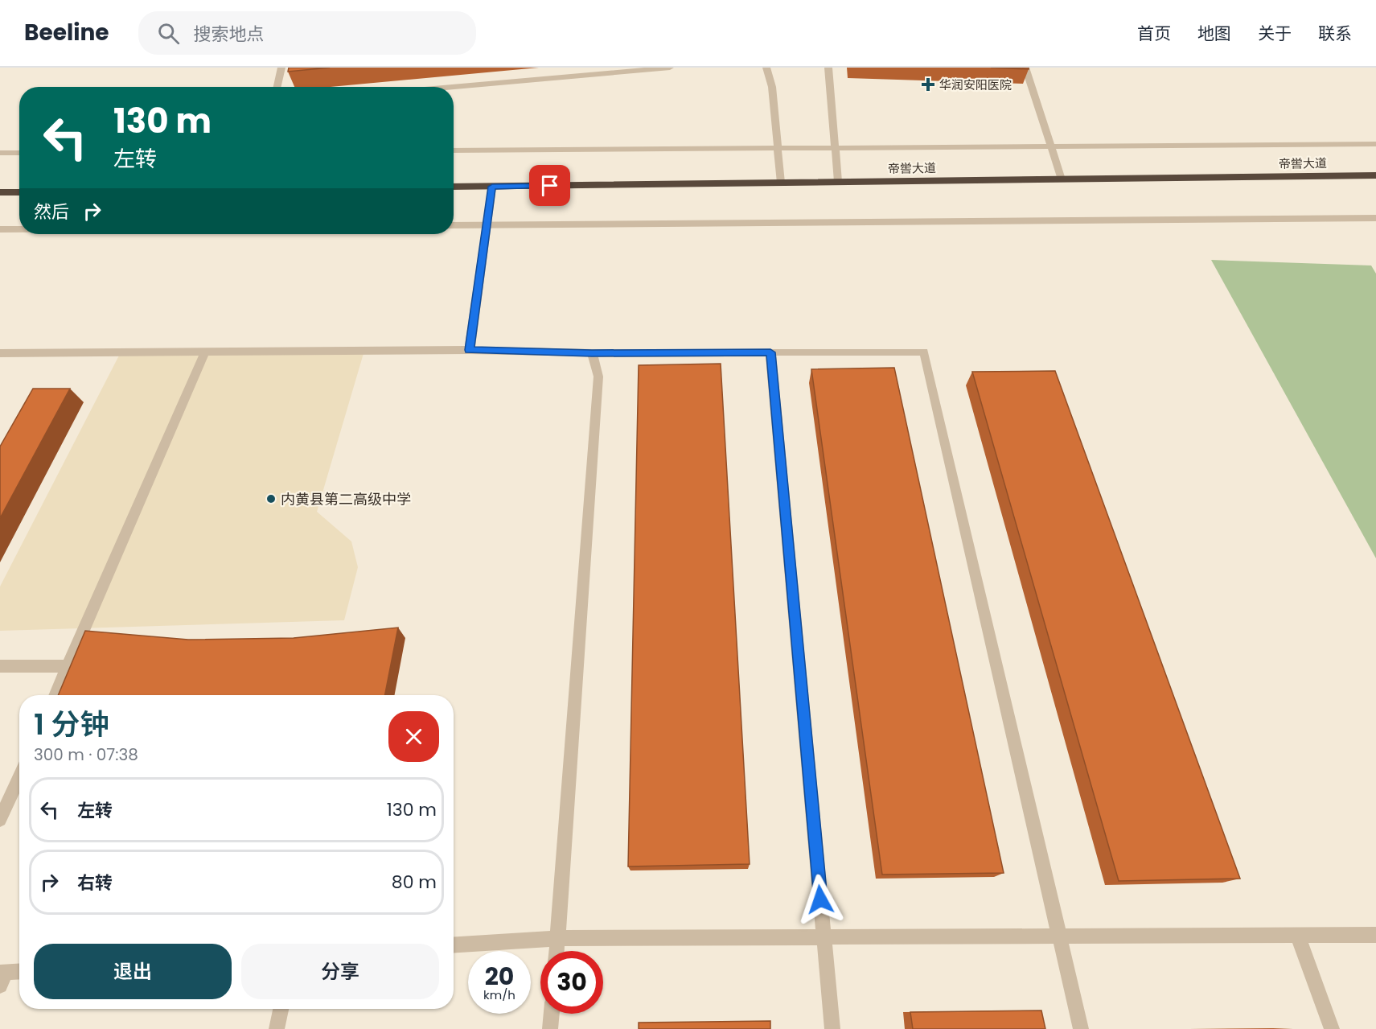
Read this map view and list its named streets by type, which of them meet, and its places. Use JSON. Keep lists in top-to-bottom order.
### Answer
{
  "streets": {
    "highway": ["帝喾大道"]
  },
  "places": {
    "health": ["华润安阳医院"],
    "other": ["内黄县第二高级中学"]
  },
  "page": {
    "header": "Beeline",
    "search": "搜索地点",
    "nav": [
      "首页",
      "地图",
      "关于",
      "联系"
    ],
    "turn": ["130 m", "左转"],
    "then": "然后",
    "heading": ["1 分钟", "300 m · 07:38"],
    "list": [
      {
        "name": "左转",
        "value": "130 m"
      },
      {
        "name": "右转",
        "value": "80 m"
      }
    ],
    "buttons": ["退出", "分享"],
    "speed": "20 km/h",
    "limit": "30"
  }
}
